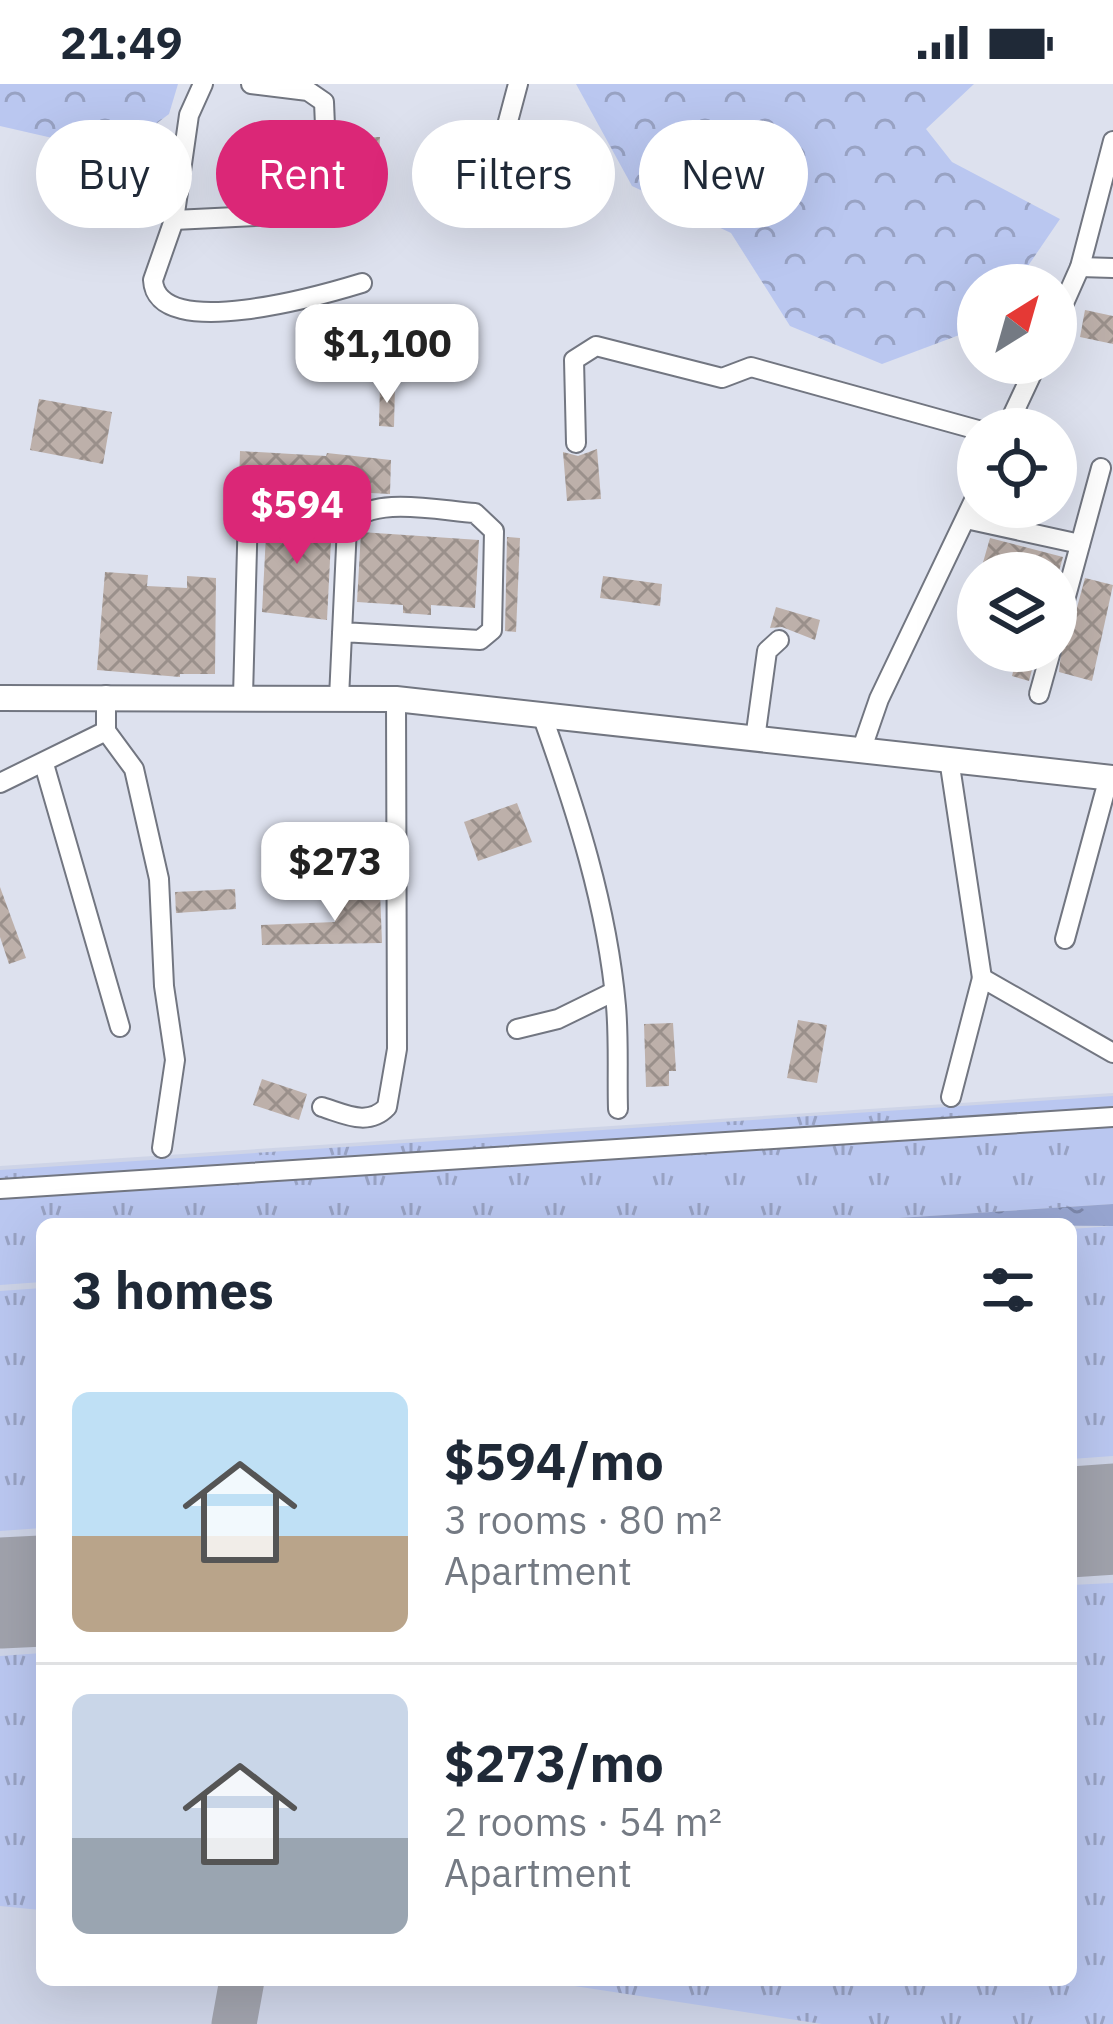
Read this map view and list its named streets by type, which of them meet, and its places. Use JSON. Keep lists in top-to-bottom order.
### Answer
{
  "north": "top right",
  "page": {
    "status": "21:49",
    "chip": [
      "Buy",
      "Rent",
      "Filters",
      "New"
    ],
    "price": ["$1,100", "$594", "$273"],
    "heading": "3 homes",
    "list": [
      {
        "name": "$594/mo",
        "note": "3 rooms · 80 m² · Apartment"
      },
      {
        "name": "$273/mo",
        "note": "2 rooms · 54 m² · Apartment"
      }
    ]
  }
}
